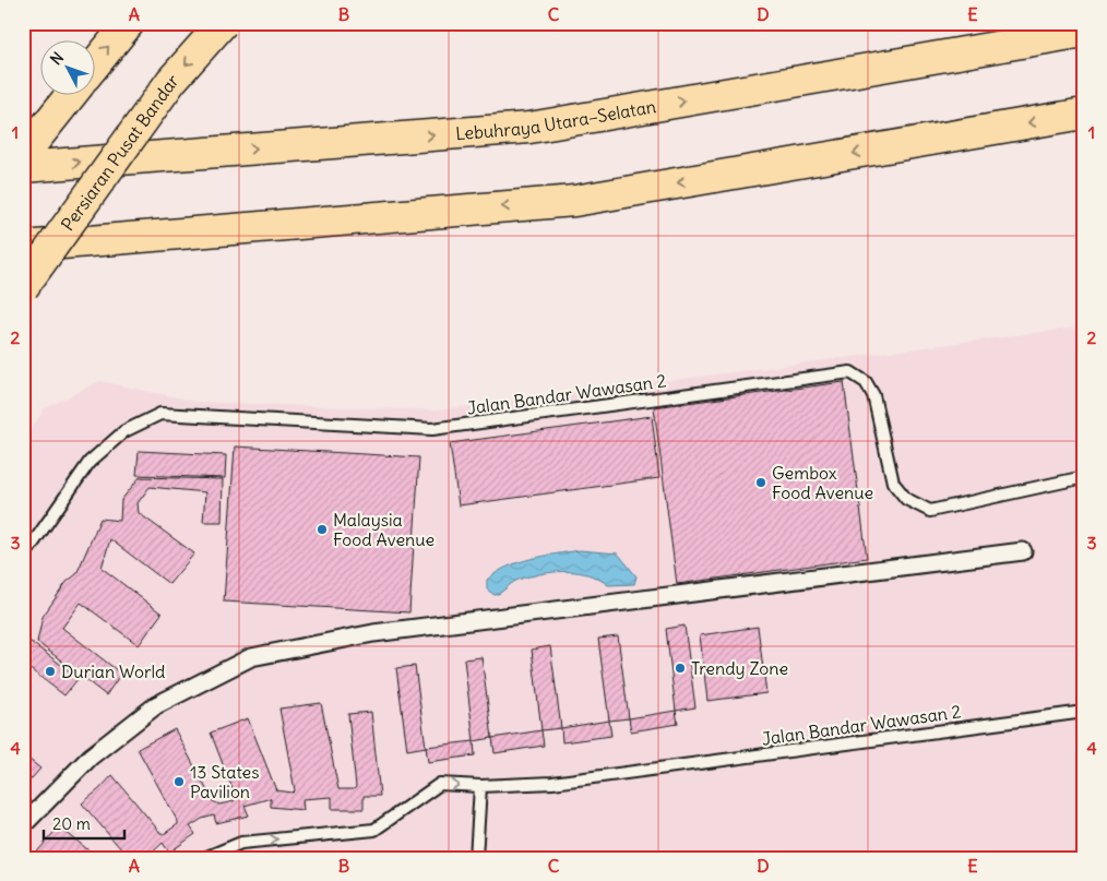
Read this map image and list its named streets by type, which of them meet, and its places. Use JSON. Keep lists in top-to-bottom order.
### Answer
{
  "streets": {
    "main road": ["Lebuhraya Utara–Selatan", "Persiaran Pusat Bandar"],
    "lane": ["Jalan Bandar Wawasan 2"]
  },
  "places": [
    "Gembox Food Avenue",
    "Malaysia Food Avenue",
    "Trendy Zone",
    "Durian World",
    "13 States Pavilion"
  ],
  "scale_bar": "20 m",
  "north": "top left",
  "grid": {
    "columns": [
      "A",
      "B",
      "C",
      "D",
      "E"
    ],
    "rows": [
      "1",
      "2",
      "3",
      "4"
    ]
  }
}
